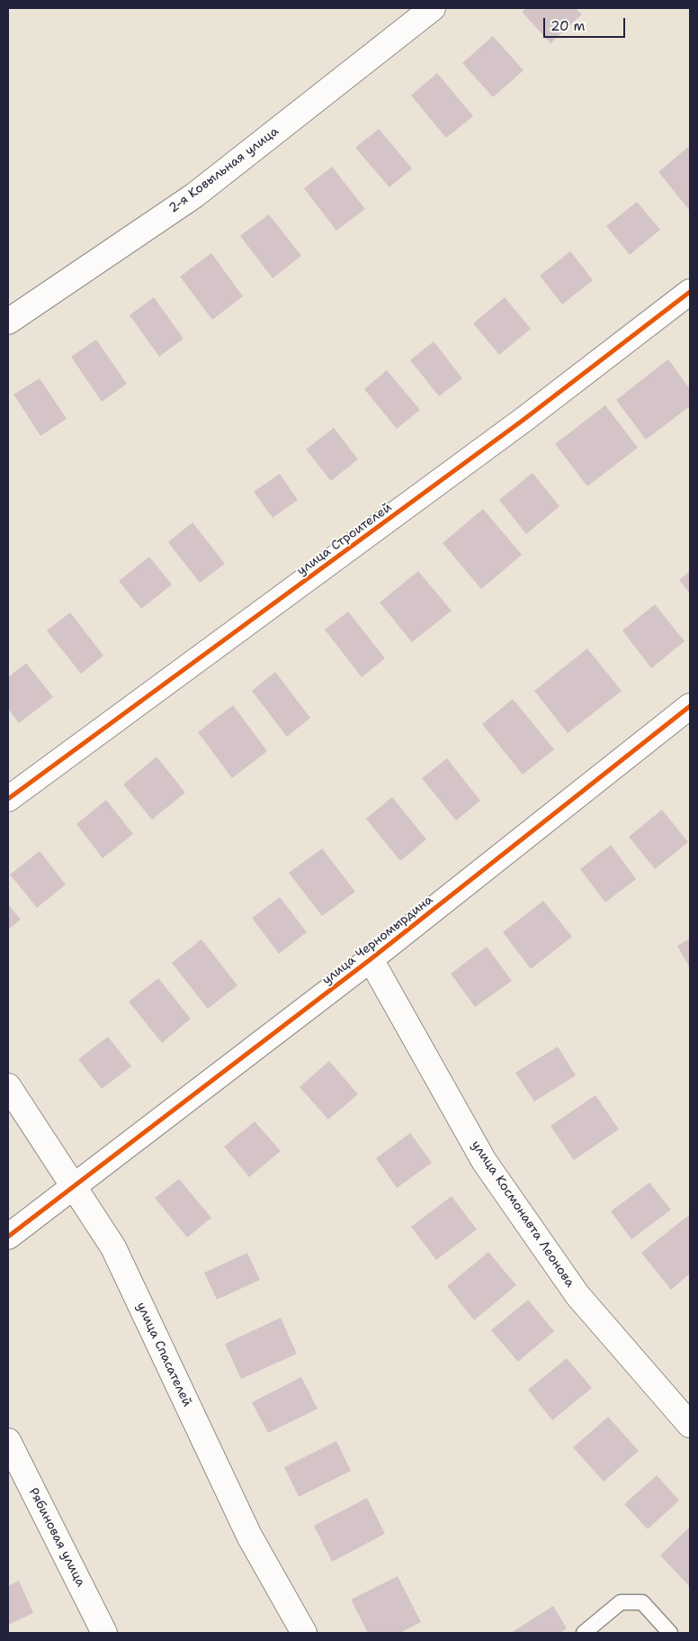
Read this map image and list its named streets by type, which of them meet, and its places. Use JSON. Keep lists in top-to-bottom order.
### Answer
{
  "streets": {
    "street": [
      "2-я Ковыльная улица",
      "улица Строителей",
      "улица Черномырдина",
      "улица Космонавта Леонова",
      "улица Спасателей",
      "Рябиновая улица"
    ]
  },
  "crossings": [
    ["улица Черномырдина", "улица Космонавта Леонова"],
    ["улица Черномырдина", "улица Спасателей"]
  ],
  "scale_bar": "20 m"
}
